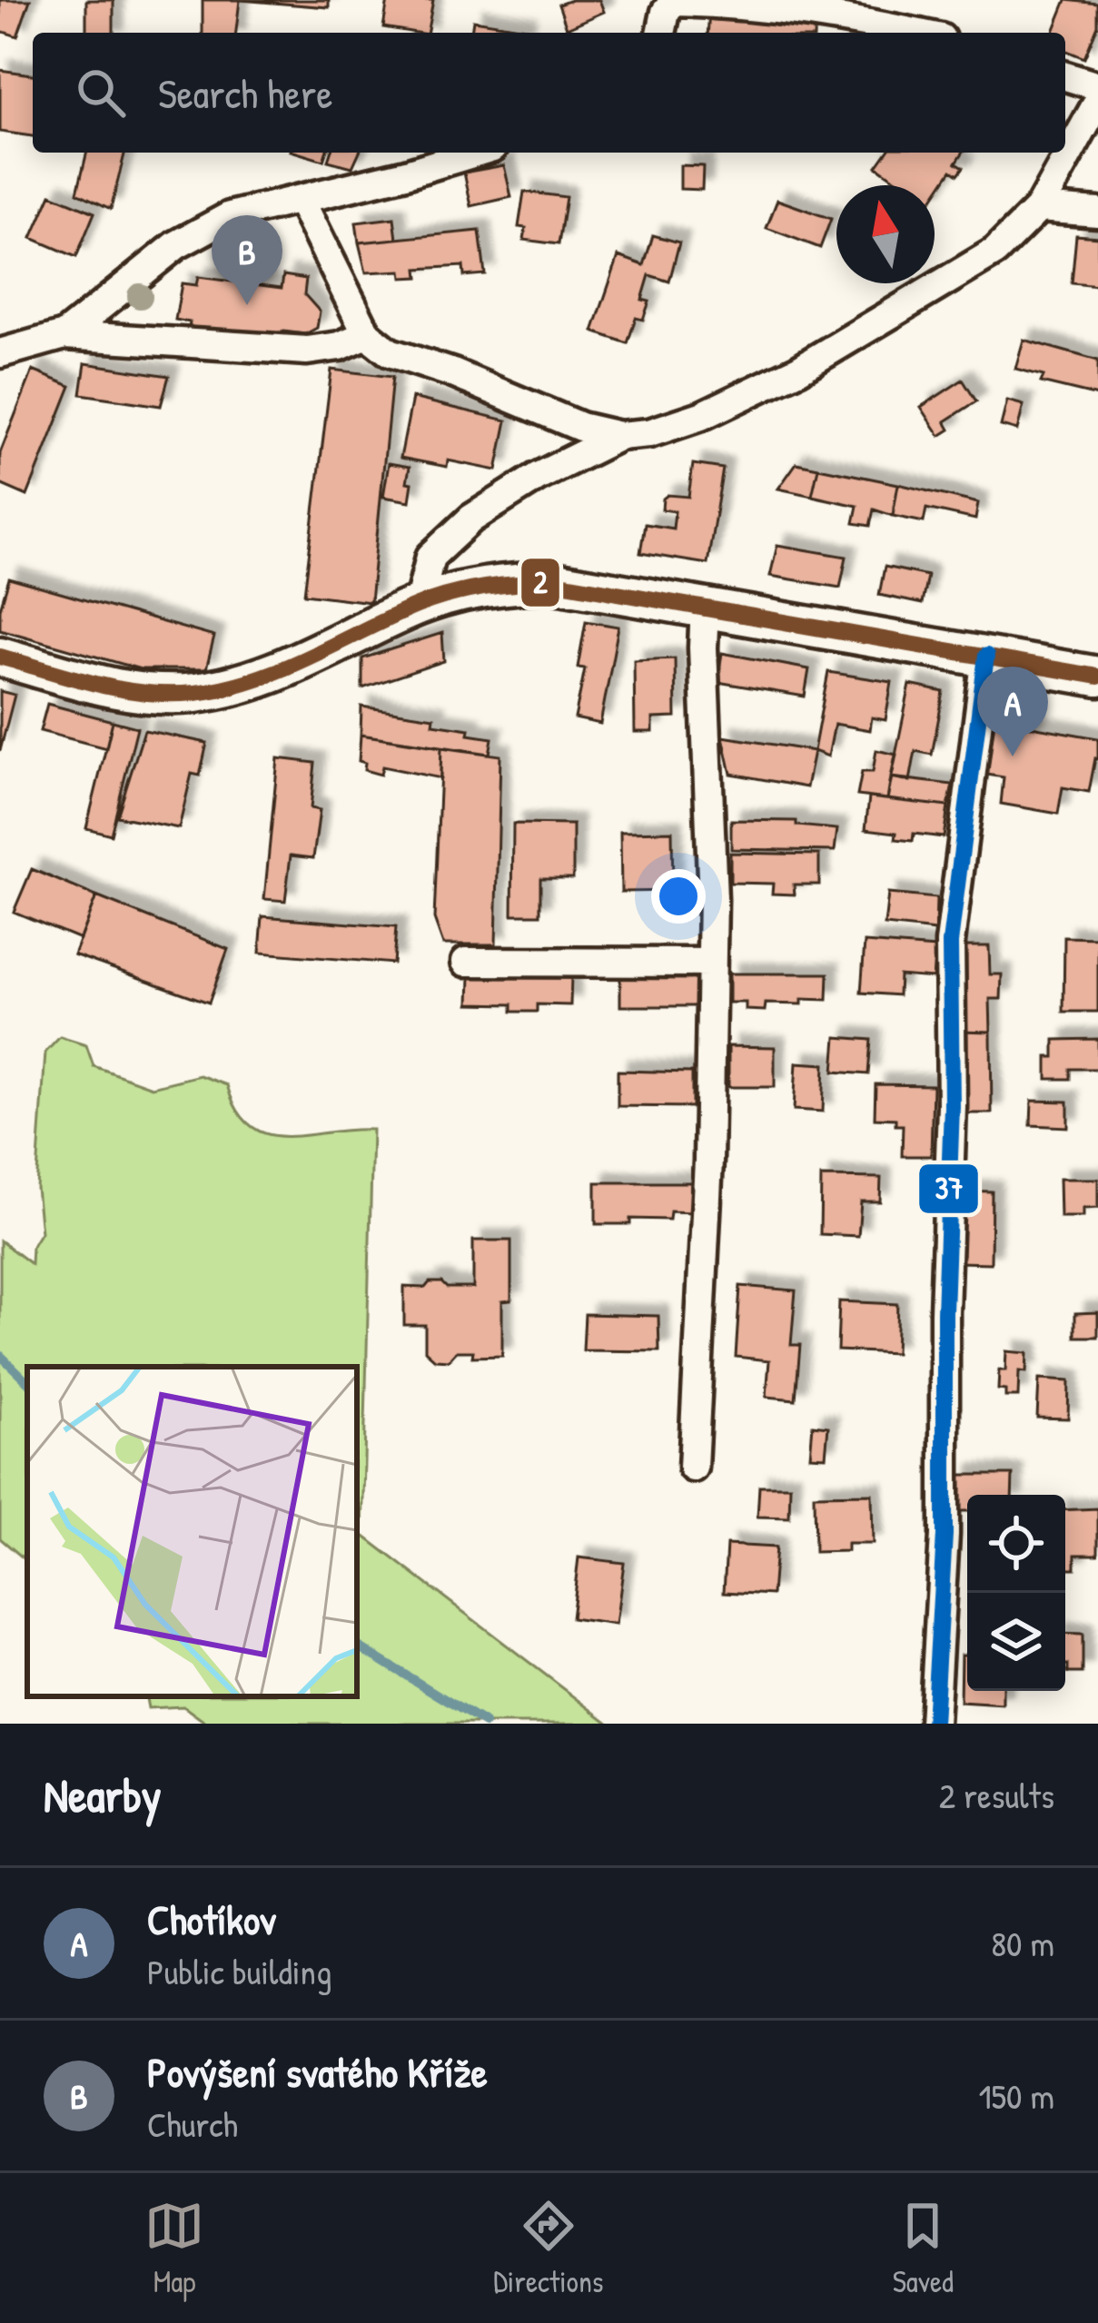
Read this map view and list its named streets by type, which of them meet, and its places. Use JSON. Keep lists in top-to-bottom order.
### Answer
{
  "lines": ["transit line 2", "transit line 37"],
  "north": "top",
  "page": {
    "search": "Search here",
    "pins": ["B", "A"],
    "heading": ["Nearby", "2 results"],
    "list": [
      {
        "mark": "A",
        "name": "Chotíkov",
        "note": "Public building",
        "value": "80 m"
      },
      {
        "mark": "B",
        "name": "Povýšení svatého Kříže",
        "note": "Church",
        "value": "150 m"
      }
    ],
    "nav": ["Map", "Directions", "Saved"]
  }
}
